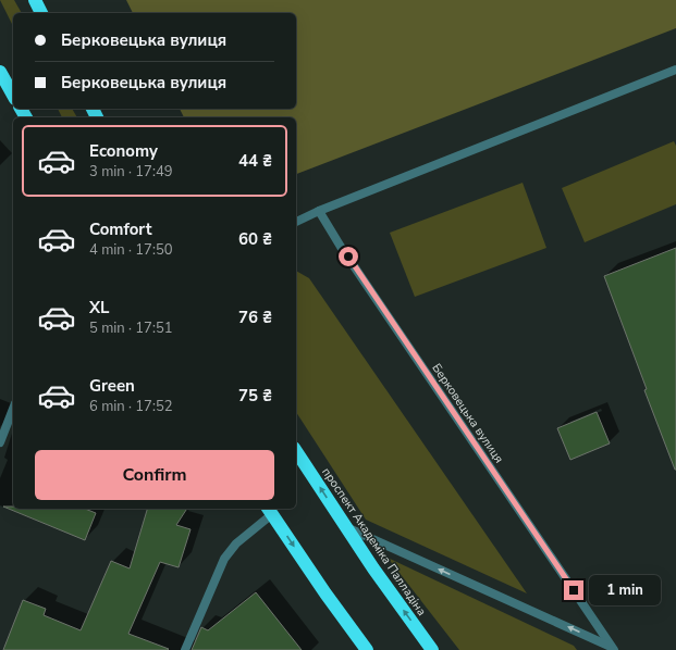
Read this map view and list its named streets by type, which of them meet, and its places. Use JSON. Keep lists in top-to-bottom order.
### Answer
{
  "streets": {
    "highway": ["проспект Академіка Палладіна"],
    "street": ["Берковецька вулиця"]
  },
  "page": {
    "banner": ["Берковецька вулиця", "Берковецька вулиця"],
    "list": [
      {
        "name": "Economy",
        "note": "3 min · 17:49",
        "value": "44 ₴"
      },
      {
        "name": "Comfort",
        "note": "4 min · 17:50",
        "value": "60 ₴"
      },
      {
        "name": "XL",
        "note": "5 min · 17:51",
        "value": "76 ₴"
      },
      {
        "name": "Green",
        "note": "6 min · 17:52",
        "value": "75 ₴"
      }
    ],
    "buttons": "Confirm",
    "bubble": "1 min"
  }
}
